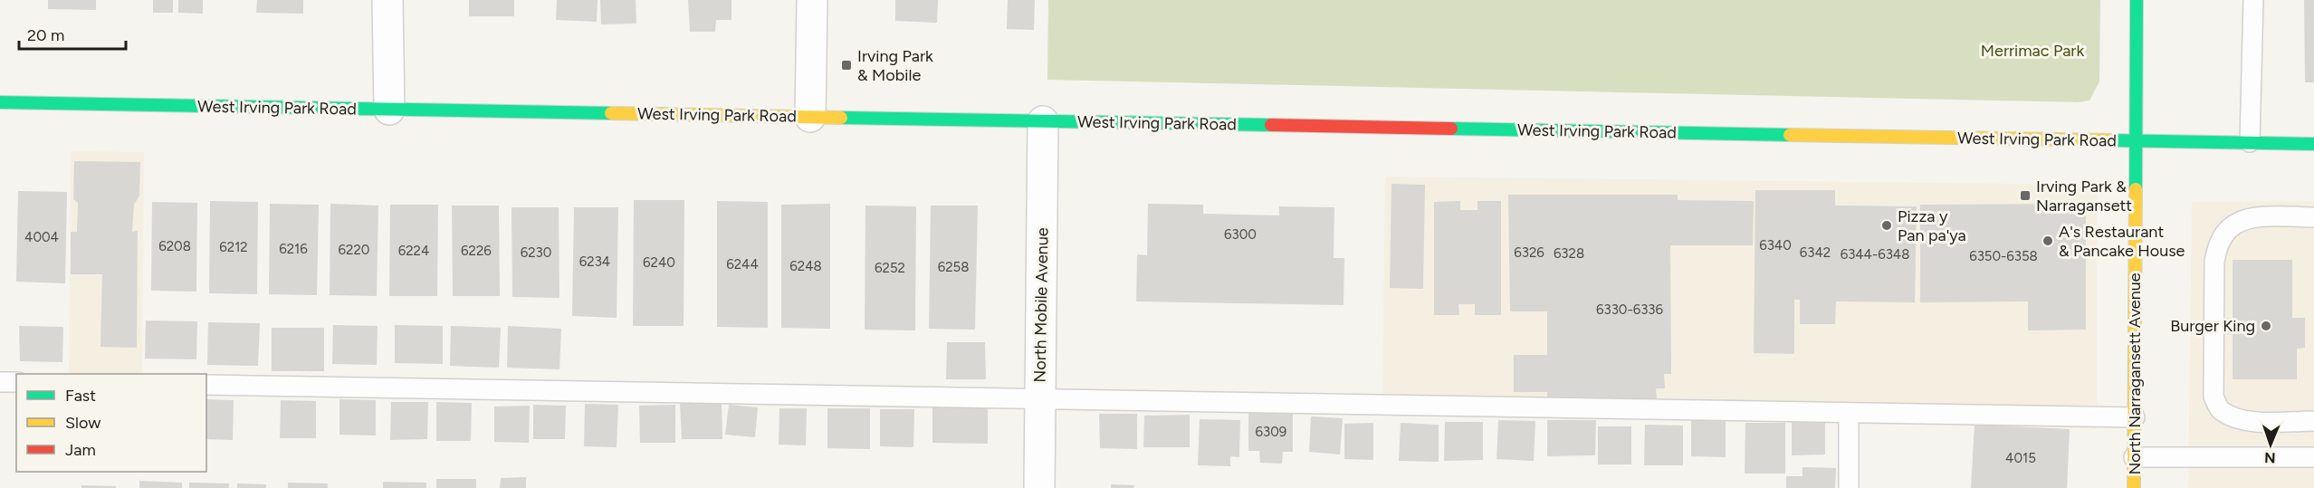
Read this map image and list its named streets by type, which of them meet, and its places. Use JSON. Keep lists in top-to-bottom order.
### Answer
{
  "streets": {
    "main road": ["West Irving Park Road", "North Narragansett Avenue"],
    "street": ["North Mobile Avenue"]
  },
  "crossings": [
    ["West Irving Park Road", "North Mobile Avenue"],
    ["West Irving Park Road", "North Narragansett Avenue"]
  ],
  "parks": ["Merrimac Park"],
  "places": {
    "transit": ["Irving Park & Mobile", "Irving Park & Narragansett"],
    "other": ["Pizza y Pan pa'ya", "A's Restaurant & Pancake House", "Burger King"]
  },
  "house_numbers": [
    "6300",
    "4004",
    "6340",
    "6208",
    "6212",
    "6216",
    "6220",
    "6224",
    "6226",
    "6230",
    "6326",
    "6342",
    "6328",
    "6344-6348",
    "6350-6358",
    "6234",
    "6240",
    "6244",
    "6248",
    "6258",
    "6252",
    "6330-6336",
    "6309",
    "4015"
  ],
  "legend": ["Fast", "Slow", "Jam"],
  "scale_bar": "20 m",
  "north": "bottom"
}
